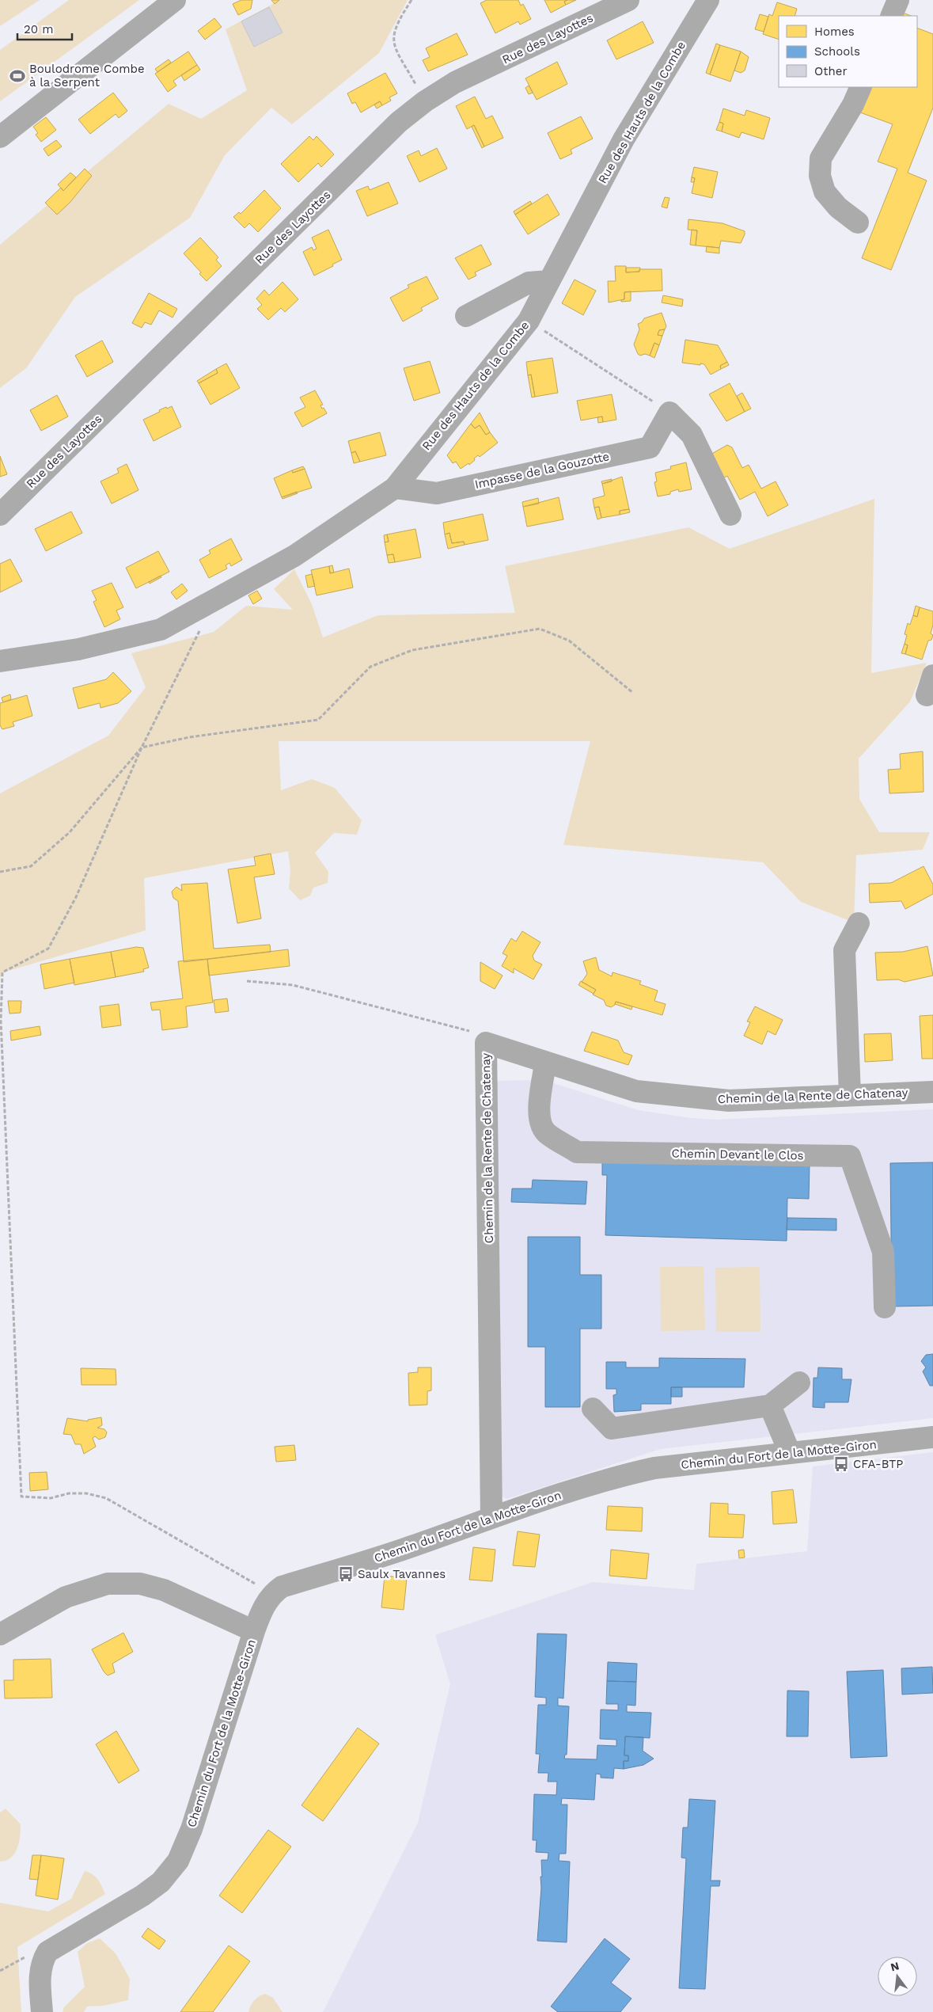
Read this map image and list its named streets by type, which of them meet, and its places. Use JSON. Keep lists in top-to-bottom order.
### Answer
{
  "streets": {
    "street": [
      "Rue des Layottes",
      "Rue des Hauts de la Combe",
      "Impasse de la Gouzotte",
      "Chemin de la Rente de Chatenay",
      "Chemin Devant le Clos",
      "Chemin du Fort de la Motte-Giron"
    ]
  },
  "crossings": [
    ["Rue des Hauts de la Combe", "Impasse de la Gouzotte"],
    ["Chemin de la Rente de Chatenay", "Chemin Devant le Clos"],
    ["Chemin de la Rente de Chatenay", "Chemin du Fort de la Motte-Giron"]
  ],
  "places": {
    "sports": ["Boulodrome Combe à la Serpent"],
    "bus stop": ["CFA-BTP", "Saulx Tavannes"]
  },
  "legend": ["Homes", "Schools", "Other"],
  "scale_bar": "20 m",
  "north": "top"
}
